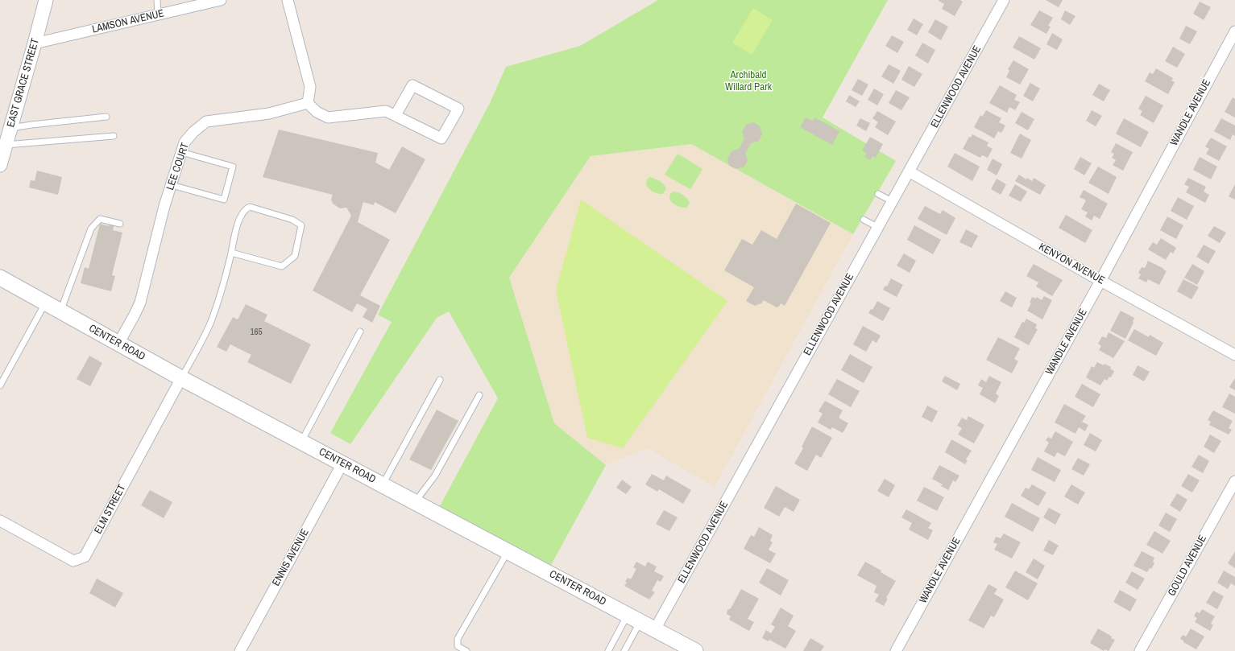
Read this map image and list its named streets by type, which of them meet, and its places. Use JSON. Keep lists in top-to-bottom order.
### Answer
{
  "streets": {
    "main road": ["CENTER ROAD"],
    "street": [
      "LAMSON AVENUE",
      "EAST GRACE STREET",
      "ELLENWOOD AVENUE",
      "WANDLE AVENUE",
      "LEE COURT",
      "KENYON AVENUE",
      "ELM STREET",
      "ENNIS AVENUE",
      "GOULD AVENUE"
    ]
  },
  "crossings": [
    ["LAMSON AVENUE", "EAST GRACE STREET"],
    ["ELLENWOOD AVENUE", "KENYON AVENUE"],
    ["ELLENWOOD AVENUE", "CENTER ROAD"],
    ["WANDLE AVENUE", "KENYON AVENUE"],
    ["LEE COURT", "CENTER ROAD"],
    ["CENTER ROAD", "ELM STREET"],
    ["CENTER ROAD", "ENNIS AVENUE"]
  ],
  "parks": ["Archibald Willard Park"],
  "house_numbers": ["165"]
}
